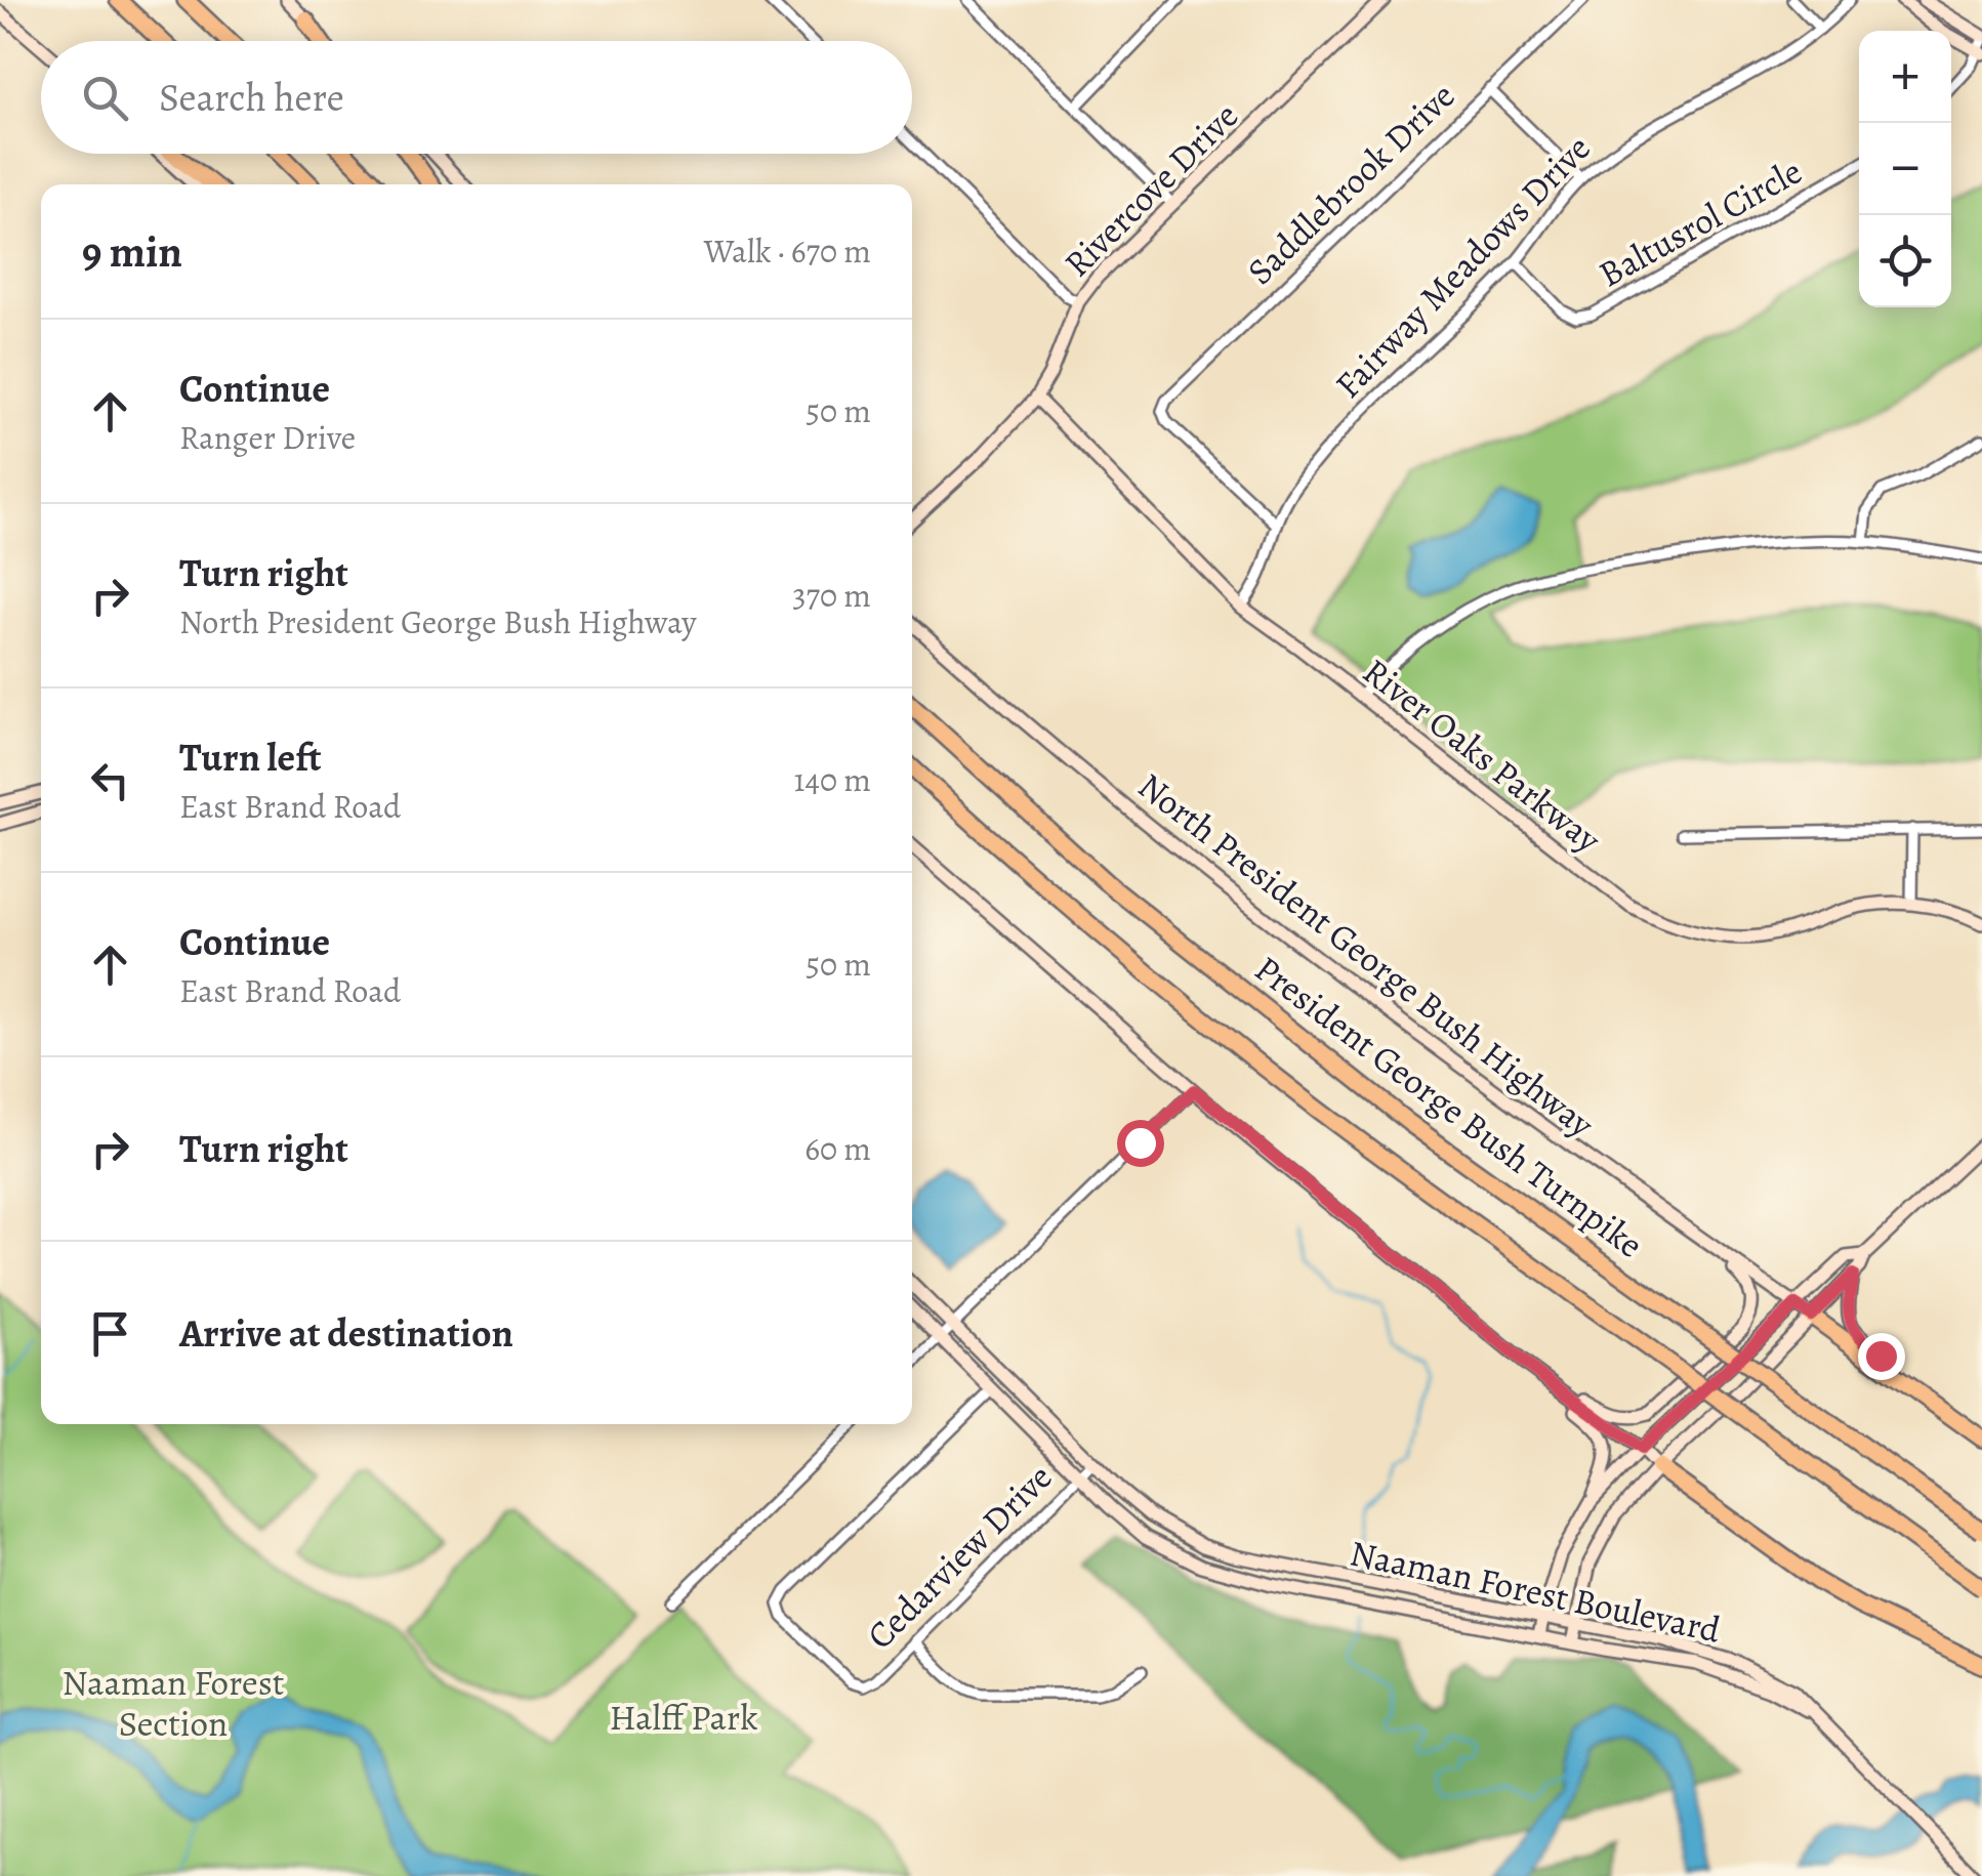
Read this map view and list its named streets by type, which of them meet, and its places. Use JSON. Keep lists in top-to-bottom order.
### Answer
{
  "streets": {
    "highway": ["President George Bush Turnpike"],
    "main road": [
      "Rivercove Drive",
      "River Oaks Parkway",
      "North President George Bush Highway",
      "Naaman Forest Boulevard"
    ],
    "street": [
      "Saddlebrook Drive",
      "Baltusrol Circle",
      "Fairway Meadows Drive",
      "Cedarview Drive"
    ]
  },
  "crossings": [
    ["Saddlebrook Drive", "Fairway Meadows Drive"],
    ["Rivercove Drive", "River Oaks Parkway"],
    ["Baltusrol Circle", "Fairway Meadows Drive"],
    ["Fairway Meadows Drive", "River Oaks Parkway"],
    ["Cedarview Drive", "Naaman Forest Boulevard"]
  ],
  "parks": ["Naaman Forest Section", "Halff Park"],
  "page": {
    "map_buttons": ["+", "−"],
    "search": "Search here",
    "heading": ["9 min", "Walk · 670 m"],
    "list": [
      ["Continue", "Ranger Drive", "50 m"],
      ["Turn right", "North President George Bush Highway", "370 m"],
      ["Turn left", "East Brand Road", "140 m"],
      ["Continue", "East Brand Road", "50 m"],
      ["Turn right", "60 m"],
      "Arrive at destination"
    ]
  }
}
